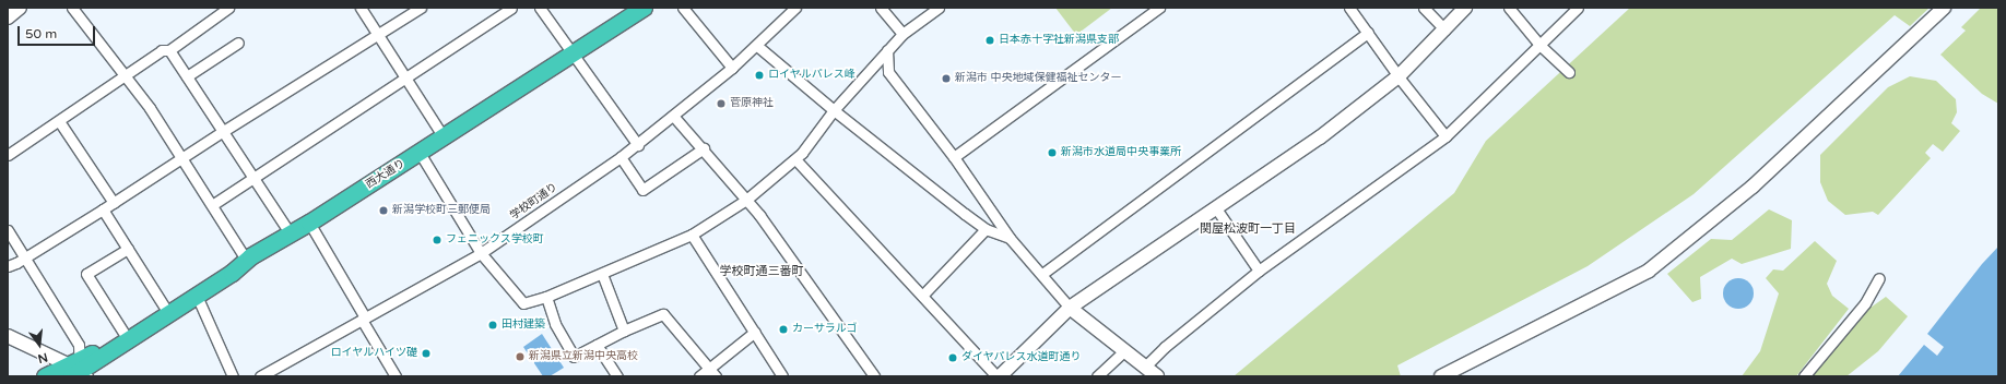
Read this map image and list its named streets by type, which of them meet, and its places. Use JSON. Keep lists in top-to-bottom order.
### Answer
{
  "streets": {
    "highway": ["西大通り"],
    "street": ["学校町通り"]
  },
  "districts": ["関屋松波町一丁目", "学校町通三番町"],
  "places": [
    "日本赤十字社新潟県支部",
    "ロイヤルパレス峰",
    "新潟市 中央地域保健福祉センター",
    "菅原神社",
    "新潟市水道局中央事業所",
    "新潟学校町三郵便局",
    "フェニックス学校町",
    "田村建築",
    "カーサラルゴ",
    "ロイヤルハイツ礎",
    "新潟県立新潟中央高校",
    "ダイヤパレス水道町通り"
  ],
  "scale_bar": "50 m",
  "north": "bottom"
}
